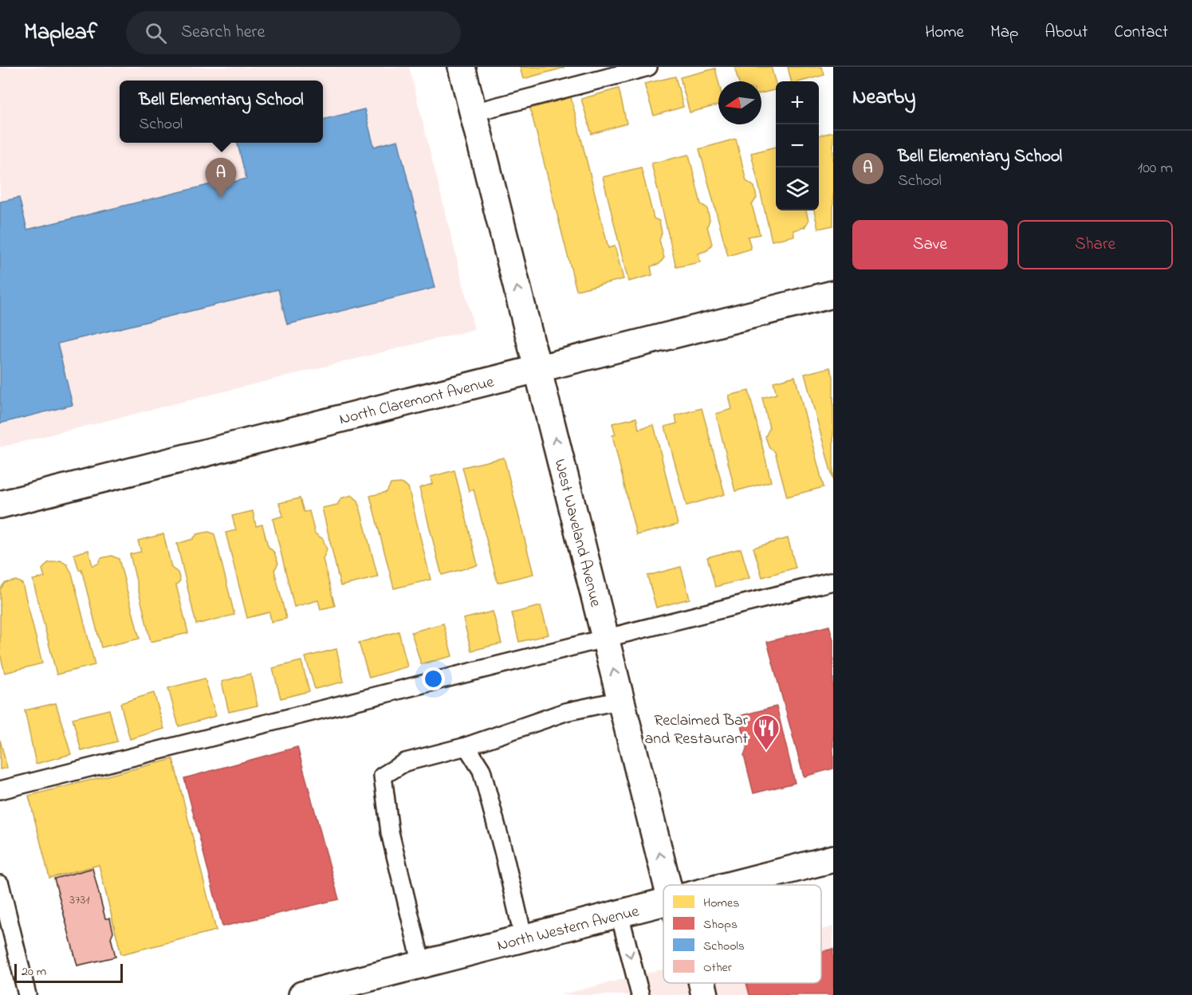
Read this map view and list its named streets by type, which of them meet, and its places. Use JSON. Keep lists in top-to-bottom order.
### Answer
{
  "streets": {
    "street": ["North Claremont Avenue", "West Waveland Avenue", "North Western Avenue"]
  },
  "crossings": [
    ["North Claremont Avenue", "West Waveland Avenue"]
  ],
  "one_way": ["West Waveland Avenue"],
  "places": {
    "restaurant": ["Reclaimed Bar and Restaurant"]
  },
  "house_numbers": ["3731"],
  "legend": [
    "Homes",
    "Shops",
    "Schools",
    "Other"
  ],
  "scale_bar": "20 m",
  "north": "left",
  "page": {
    "header": "Mapleaf",
    "search": "Search here",
    "nav": [
      "Home",
      "Map",
      "About",
      "Contact"
    ],
    "heading": "Nearby",
    "popup": ["Bell Elementary School", "School"],
    "map_buttons": ["+", "−"],
    "list": [
      {
        "mark": "A",
        "name": "Bell Elementary School",
        "note": "School",
        "value": "100 m"
      }
    ],
    "pins": "A",
    "buttons": ["Save", "Share"],
    "scale": "20 m"
  }
}
